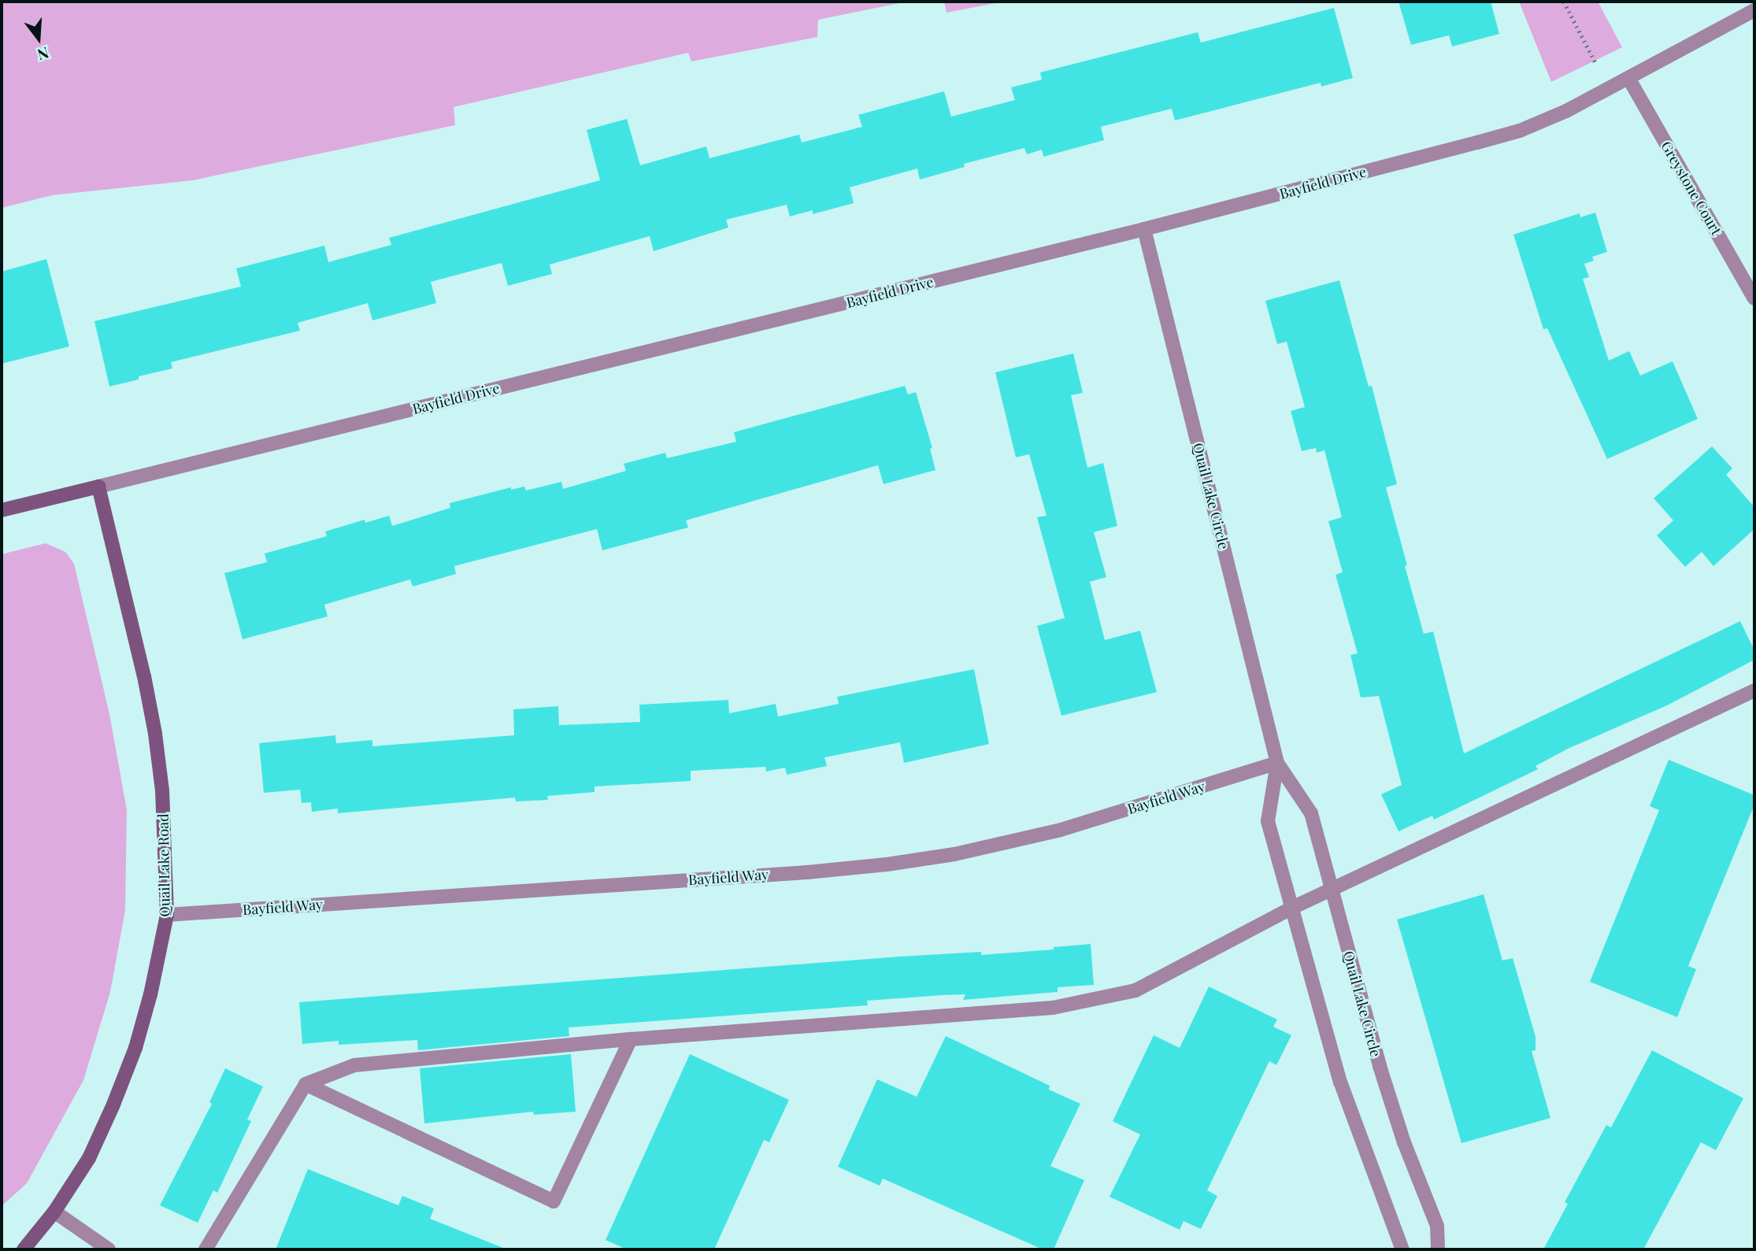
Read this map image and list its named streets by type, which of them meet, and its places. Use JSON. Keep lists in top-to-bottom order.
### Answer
{
  "streets": {
    "street": [
      "Bayfield Drive",
      "Greystone Court",
      "Quail Lake Circle",
      "Bayfield Way",
      "Quail Lake Road"
    ]
  },
  "crossings": [
    ["Bayfield Drive", "Greystone Court"],
    ["Bayfield Drive", "Quail Lake Circle"],
    ["Bayfield Drive", "Quail Lake Road"],
    ["Quail Lake Circle", "Bayfield Way"],
    ["Bayfield Way", "Quail Lake Road"]
  ],
  "north": "bottom"
}
